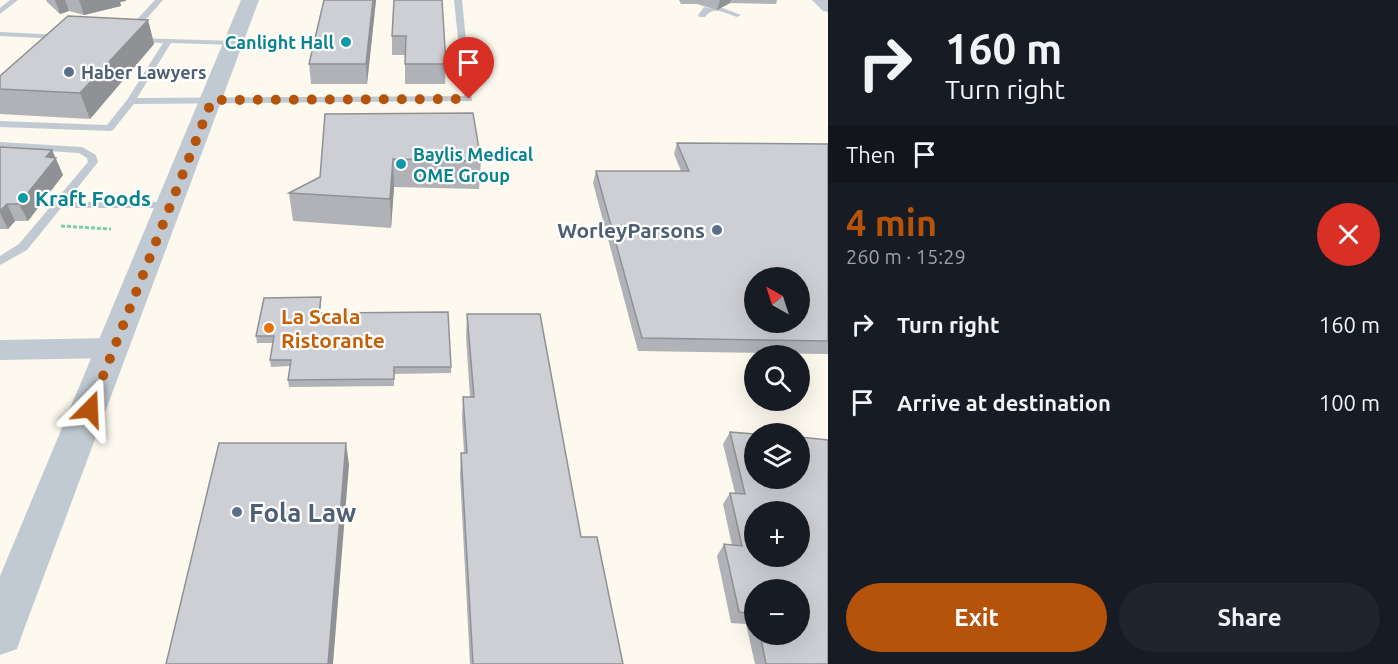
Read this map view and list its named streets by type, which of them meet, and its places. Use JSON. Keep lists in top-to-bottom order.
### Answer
{
  "places": [
    "Canlight Hall",
    "Haber Lawyers",
    "Baylis Medical OME Group",
    "Kraft Foods",
    "WorleyParsons",
    "La Scala Ristorante",
    "Fola Law"
  ],
  "north": "top left",
  "page": {
    "turn": ["160 m", "Turn right"],
    "then": "Then",
    "heading": ["4 min", "260 m · 15:29"],
    "map_buttons": ["+", "−"],
    "list": [
      {
        "name": "Turn right",
        "value": "160 m"
      },
      {
        "name": "Arrive at destination",
        "value": "100 m"
      }
    ],
    "buttons": ["Exit", "Share"]
  }
}
